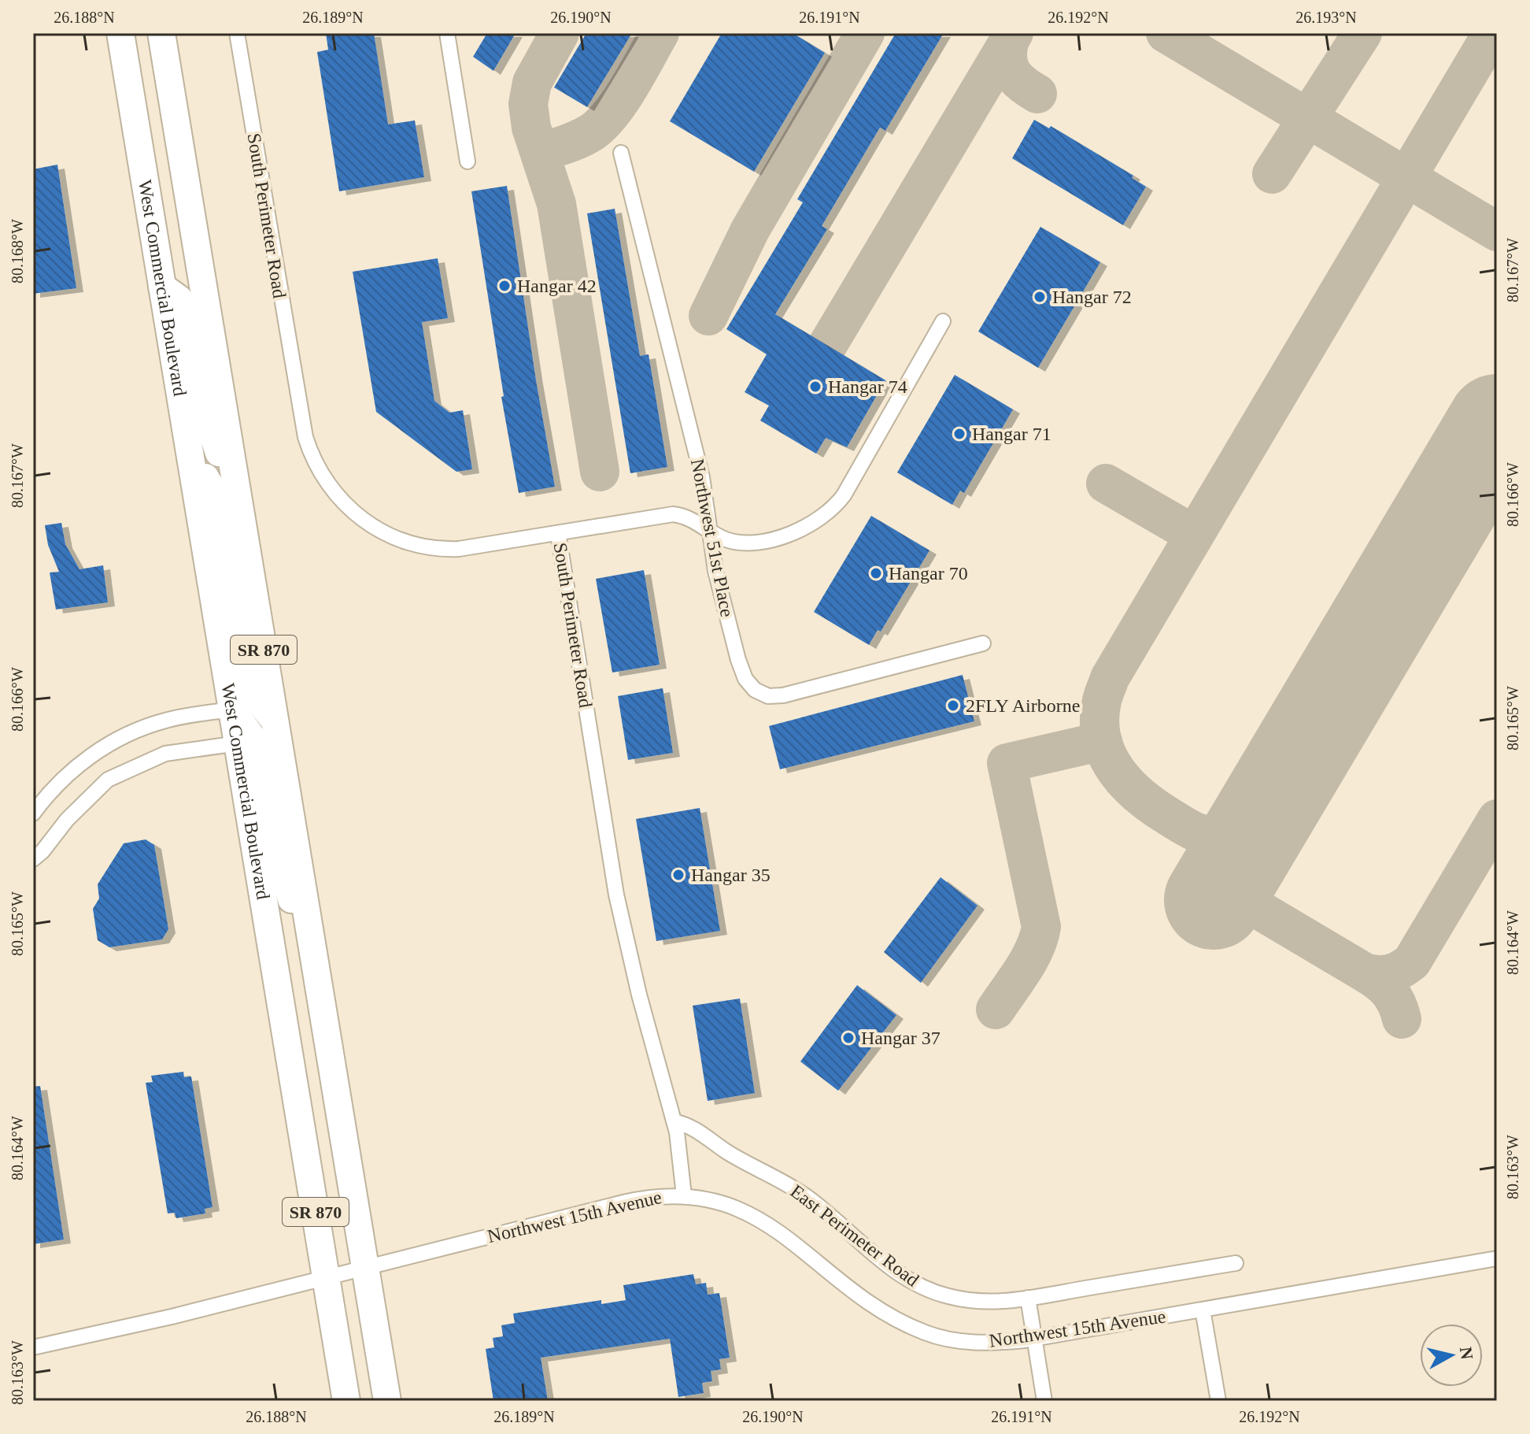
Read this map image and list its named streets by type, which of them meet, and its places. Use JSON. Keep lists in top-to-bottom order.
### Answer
{
  "streets": {
    "highway": ["West Commercial Boulevard", "SR 870"],
    "street": [
      "South Perimeter Road",
      "Northwest 51st Place",
      "Northwest 15th Avenue",
      "East Perimeter Road"
    ]
  },
  "crossings": [
    ["South Perimeter Road", "Northwest 15th Avenue"],
    ["South Perimeter Road", "East Perimeter Road"],
    ["West Commercial Boulevard", "Northwest 15th Avenue"]
  ],
  "places": [
    "Hangar 42",
    "Hangar 72",
    "Hangar 74",
    "Hangar 71",
    "Hangar 70",
    "2FLY Airborne",
    "Hangar 35",
    "Hangar 37"
  ],
  "north": "right",
  "coordinates": [
    "26.188°N",
    "26.189°N",
    "26.190°N",
    "26.191°N",
    "26.192°N",
    "26.193°N",
    "80.168°W",
    "80.167°W",
    "80.166°W",
    "80.165°W",
    "80.164°W",
    "80.163°W"
  ]
}
